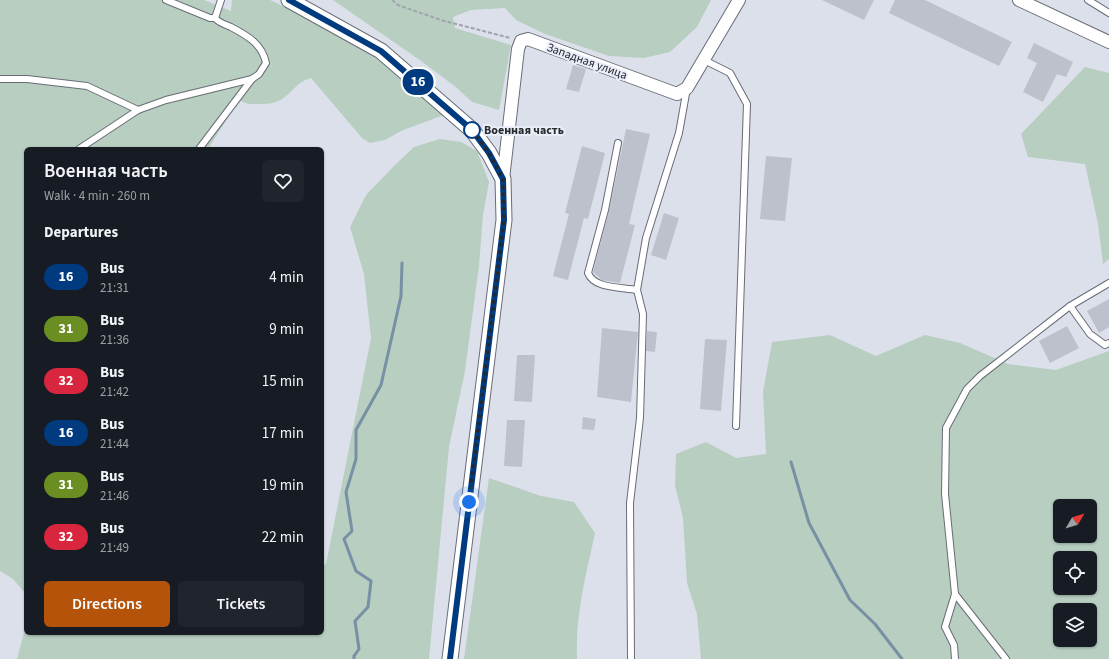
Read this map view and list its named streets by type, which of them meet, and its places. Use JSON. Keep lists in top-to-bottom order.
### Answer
{
  "streets": {
    "street": ["Западная улица"]
  },
  "places": ["Военная часть"],
  "lines": ["bus line 16"],
  "north": "top right",
  "page": {
    "on_map": "16",
    "heading": [
      ["Военная часть", "Walk · 4 min · 260 m"],
      "Departures"
    ],
    "list": [
      {
        "mark": "16",
        "name": "Bus",
        "note": "21:31",
        "value": "4 min"
      },
      {
        "mark": "31",
        "name": "Bus",
        "note": "21:36",
        "value": "9 min"
      },
      {
        "mark": "32",
        "name": "Bus",
        "note": "21:42",
        "value": "15 min"
      },
      {
        "mark": "16",
        "name": "Bus",
        "note": "21:44",
        "value": "17 min"
      },
      {
        "mark": "31",
        "name": "Bus",
        "note": "21:46",
        "value": "19 min"
      },
      {
        "mark": "32",
        "name": "Bus",
        "note": "21:49",
        "value": "22 min"
      }
    ],
    "buttons": ["Directions", "Tickets"]
  }
}
